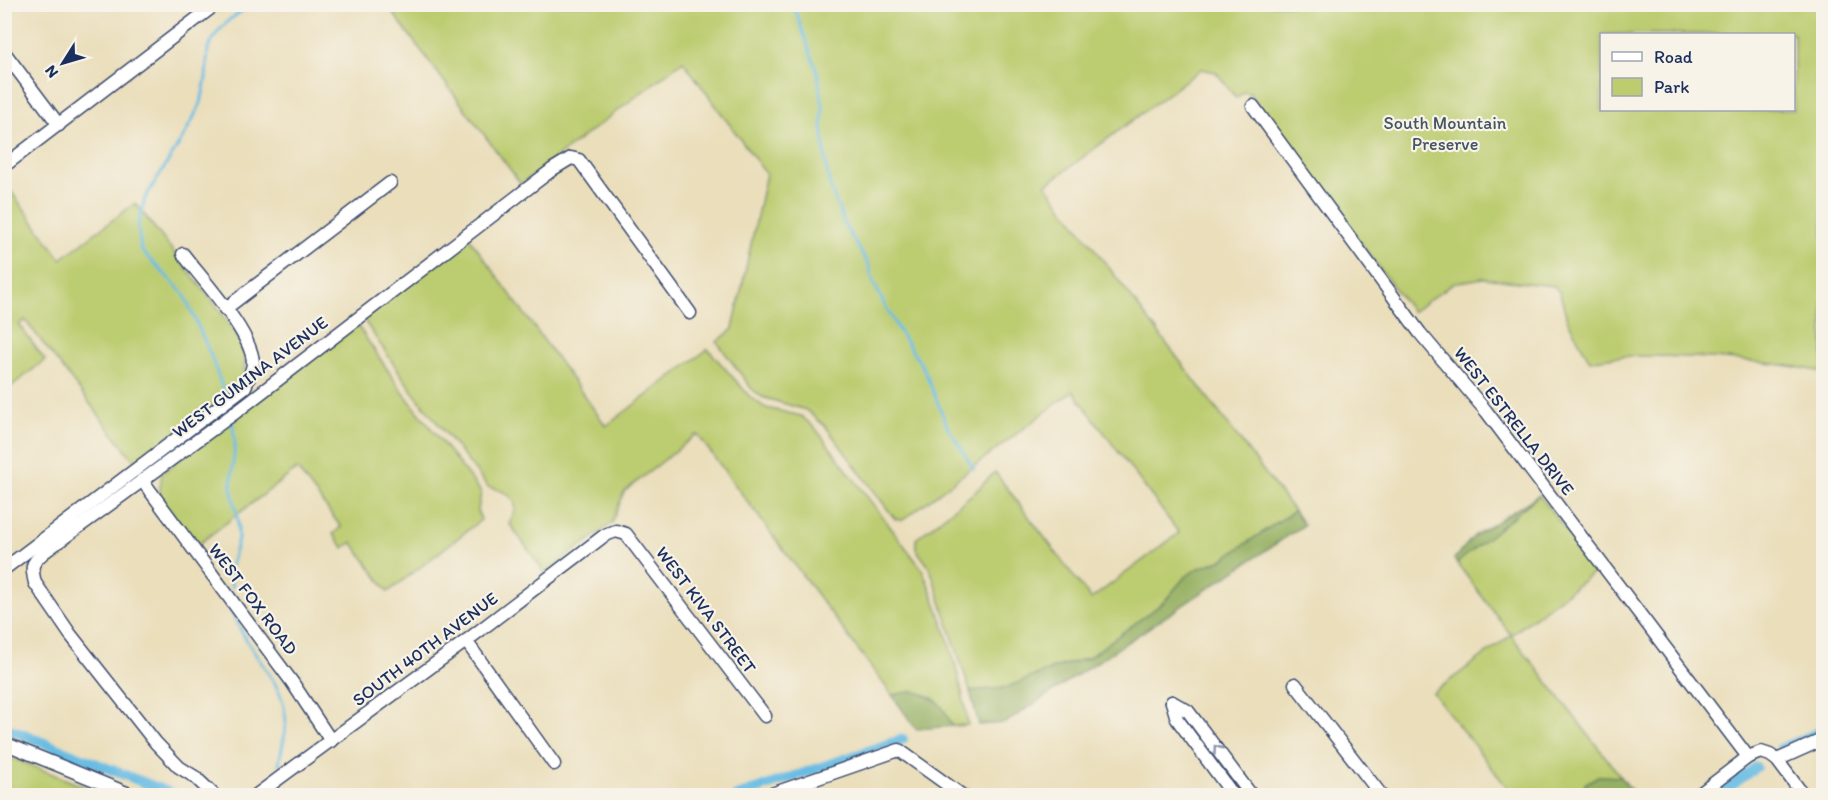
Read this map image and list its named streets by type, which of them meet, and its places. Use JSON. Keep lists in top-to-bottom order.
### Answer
{
  "streets": {
    "street": [
      "WEST GUMINA AVENUE",
      "WEST ESTRELLA DRIVE",
      "WEST FOX ROAD",
      "WEST KIVA STREET",
      "SOUTH 40TH AVENUE"
    ]
  },
  "crossings": [
    ["WEST GUMINA AVENUE", "WEST FOX ROAD"],
    ["WEST FOX ROAD", "SOUTH 40TH AVENUE"],
    ["WEST KIVA STREET", "SOUTH 40TH AVENUE"]
  ],
  "parks": ["South Mountain Preserve"],
  "legend": ["Road", "Park"],
  "north": "bottom left"
}
